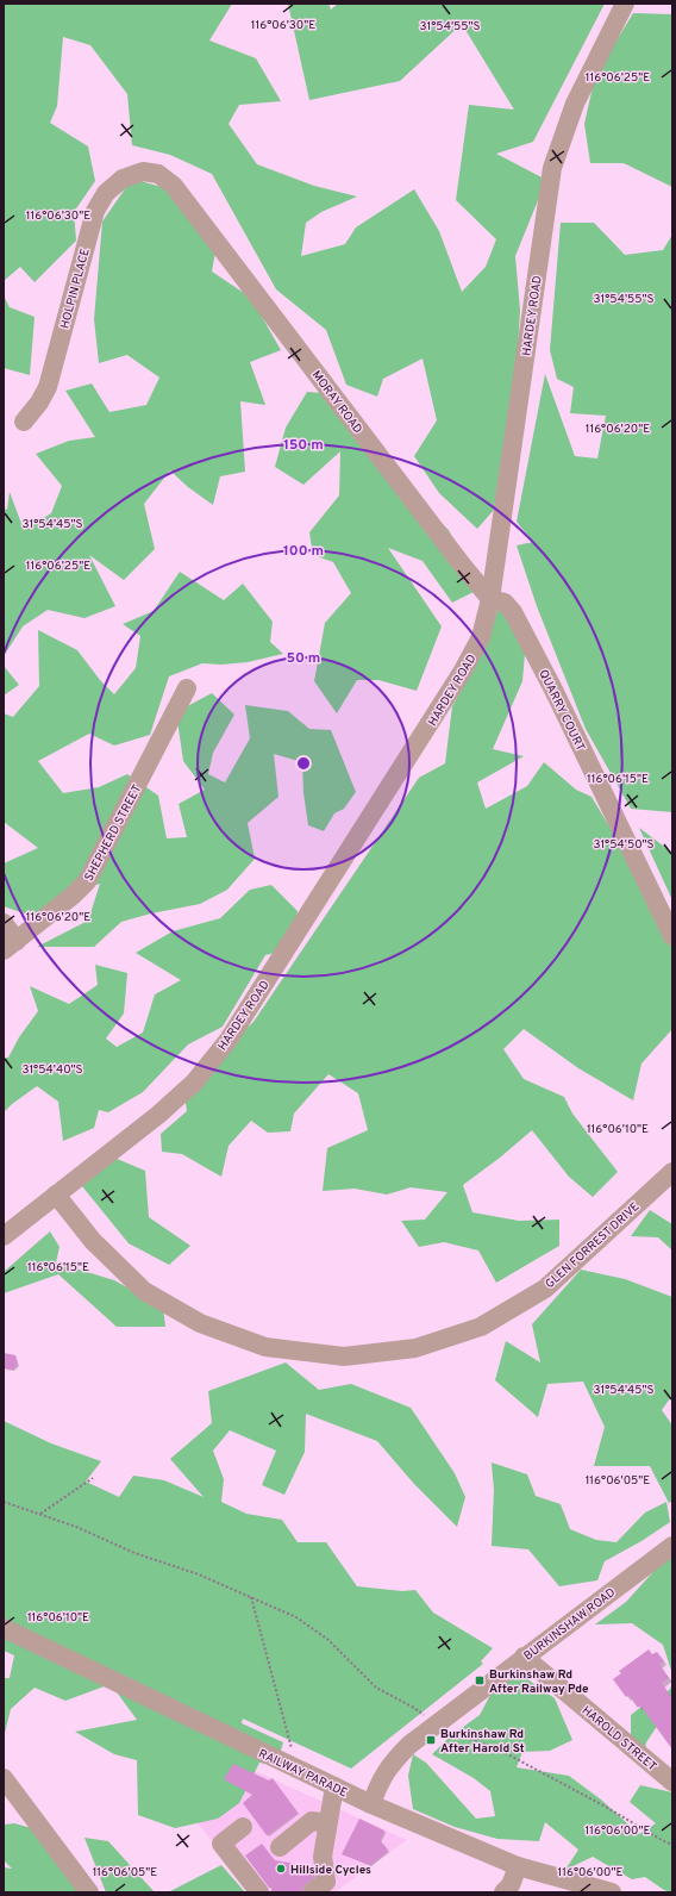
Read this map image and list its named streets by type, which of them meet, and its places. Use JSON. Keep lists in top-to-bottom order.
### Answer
{
  "streets": {
    "street": [
      "HOLPIN PLACE",
      "HARDEY ROAD",
      "MORAY ROAD",
      "QUARRY COURT",
      "SHEPHERD STREET",
      "GLEN FORREST DRIVE",
      "BURKINSHAW ROAD",
      "HAROLD STREET",
      "RAILWAY PARADE"
    ]
  },
  "crossings": [
    ["HOLPIN PLACE", "MORAY ROAD"],
    ["HARDEY ROAD", "MORAY ROAD"],
    ["HARDEY ROAD", "QUARRY COURT"],
    ["HARDEY ROAD", "GLEN FORREST DRIVE"],
    ["MORAY ROAD", "QUARRY COURT"],
    ["BURKINSHAW ROAD", "HAROLD STREET"],
    ["BURKINSHAW ROAD", "RAILWAY PARADE"]
  ],
  "places": {
    "transit": ["Burkinshaw Rd After Railway Pde", "Burkinshaw Rd After Harold St"],
    "other": ["Hillside Cycles"]
  },
  "coordinates": [
    "116°06'30\"E",
    "31°54'55\"S",
    "116°06'25\"E",
    "116°06'20\"E",
    "31°54'45\"S",
    "116°06'15\"E",
    "31°54'50\"S",
    "31°54'40\"S",
    "116°06'10\"E",
    "116°06'05\"E",
    "116°06'00\"E"
  ],
  "rings": ["150 m", "100 m", "50 m"]
}
